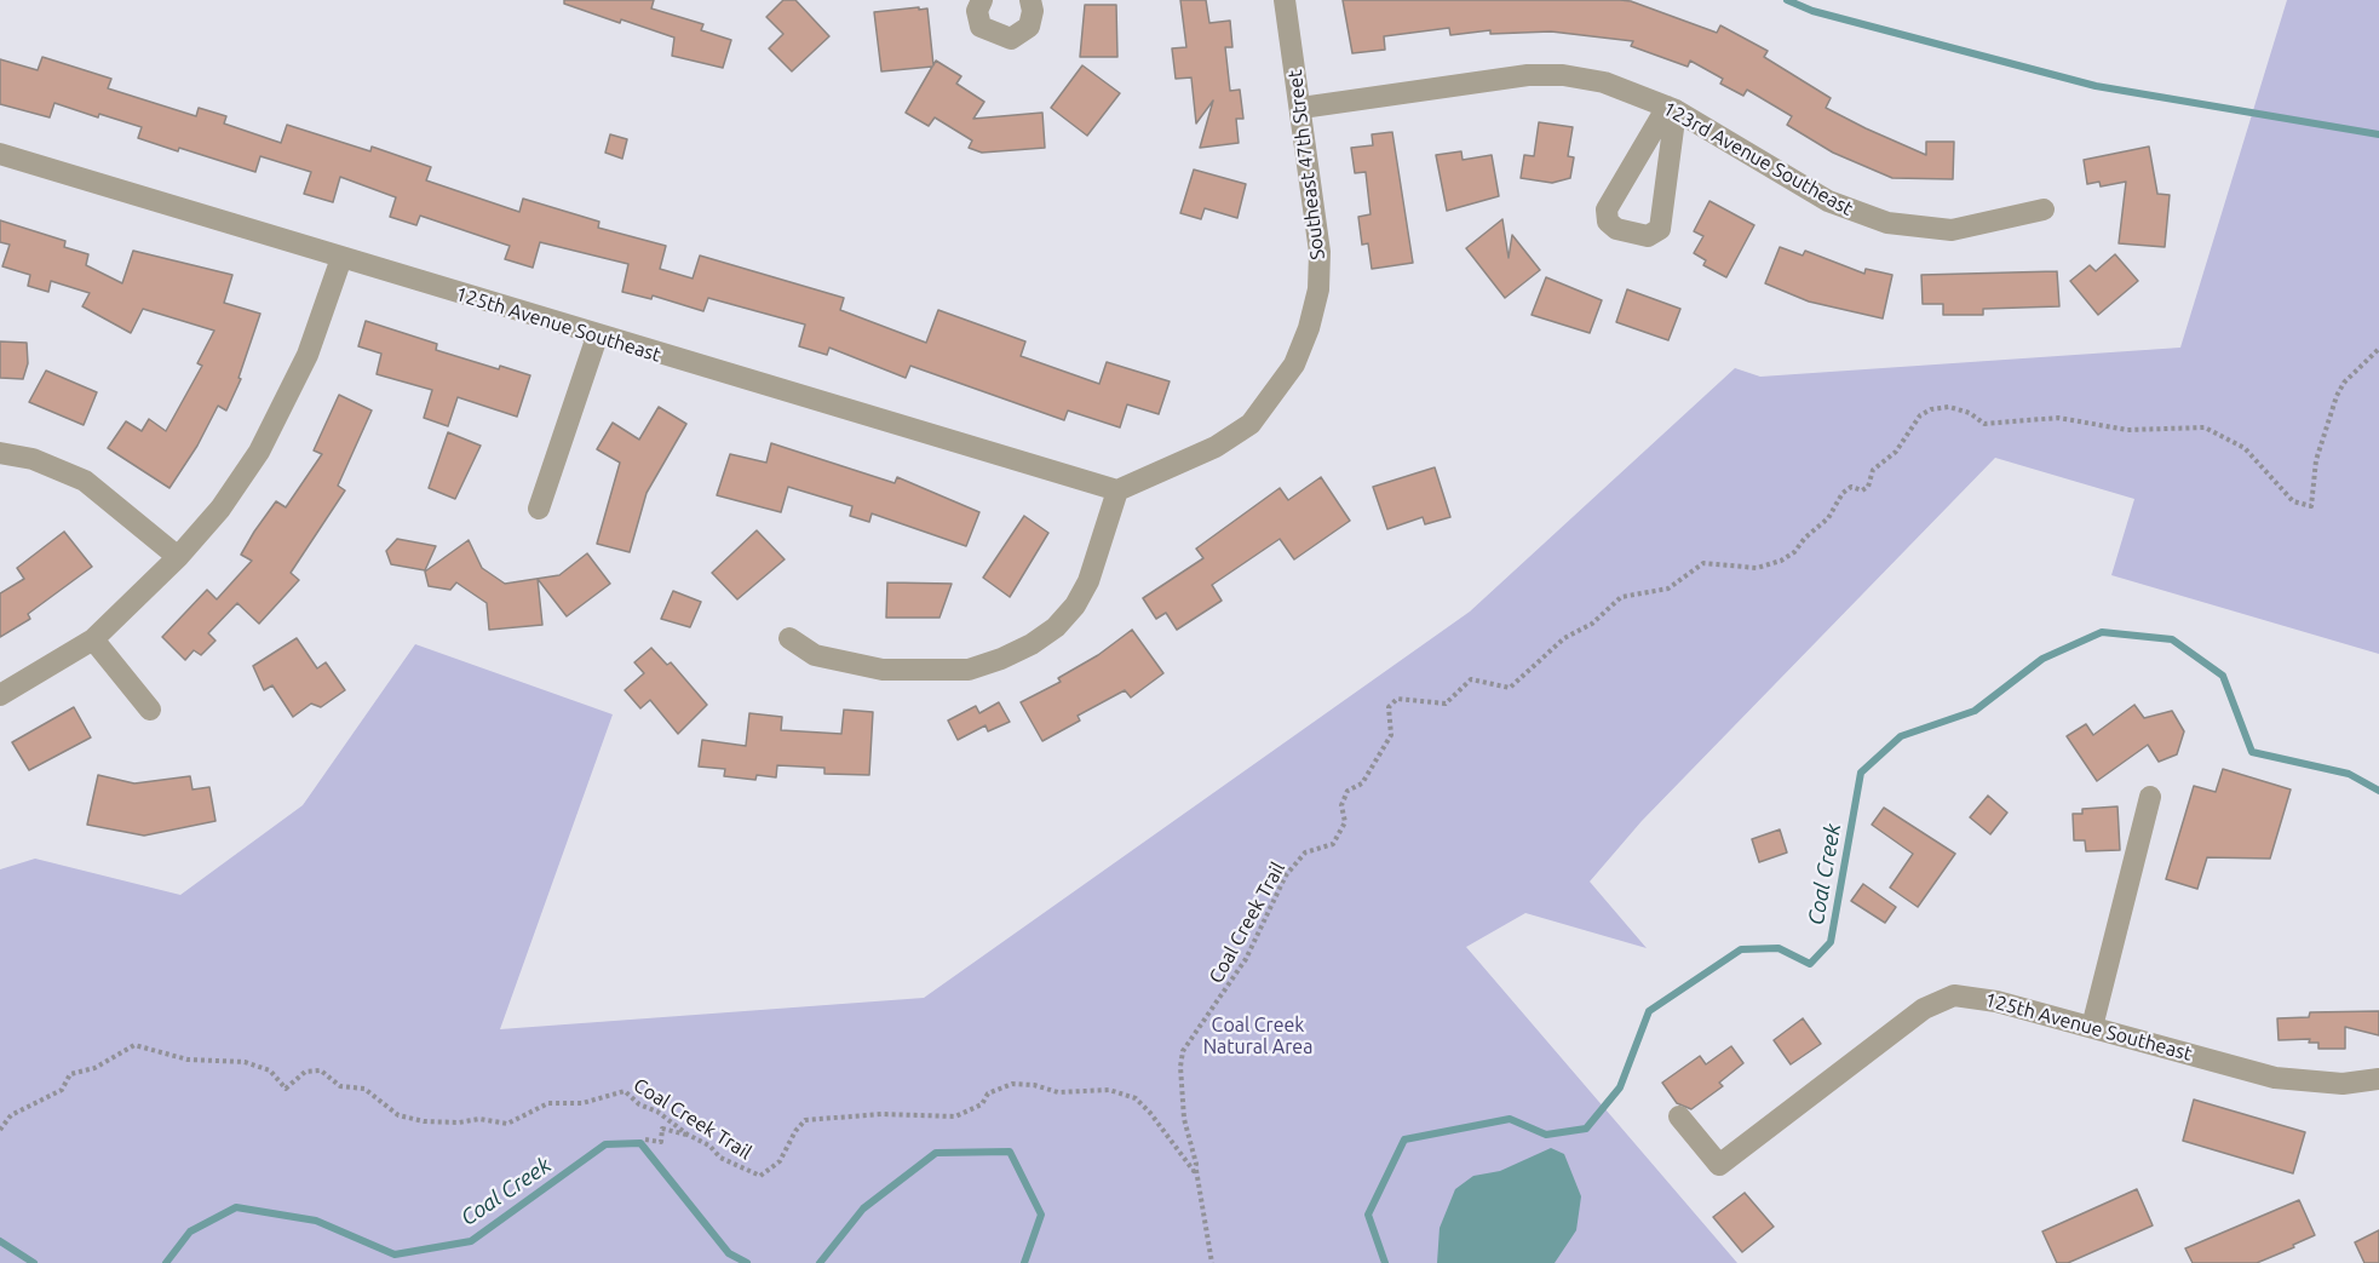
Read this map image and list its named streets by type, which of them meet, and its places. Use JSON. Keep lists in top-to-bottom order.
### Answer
{
  "streets": {
    "street": ["123rd Avenue Southeast", "Southeast 47th Street", "125th Avenue Southeast"],
    "path": ["Coal Creek Trail"]
  },
  "crossings": [
    ["123rd Avenue Southeast", "Southeast 47th Street"],
    ["Southeast 47th Street", "125th Avenue Southeast"]
  ],
  "water": ["Coal Creek"],
  "parks": ["Coal Creek Natural Area"]
}
